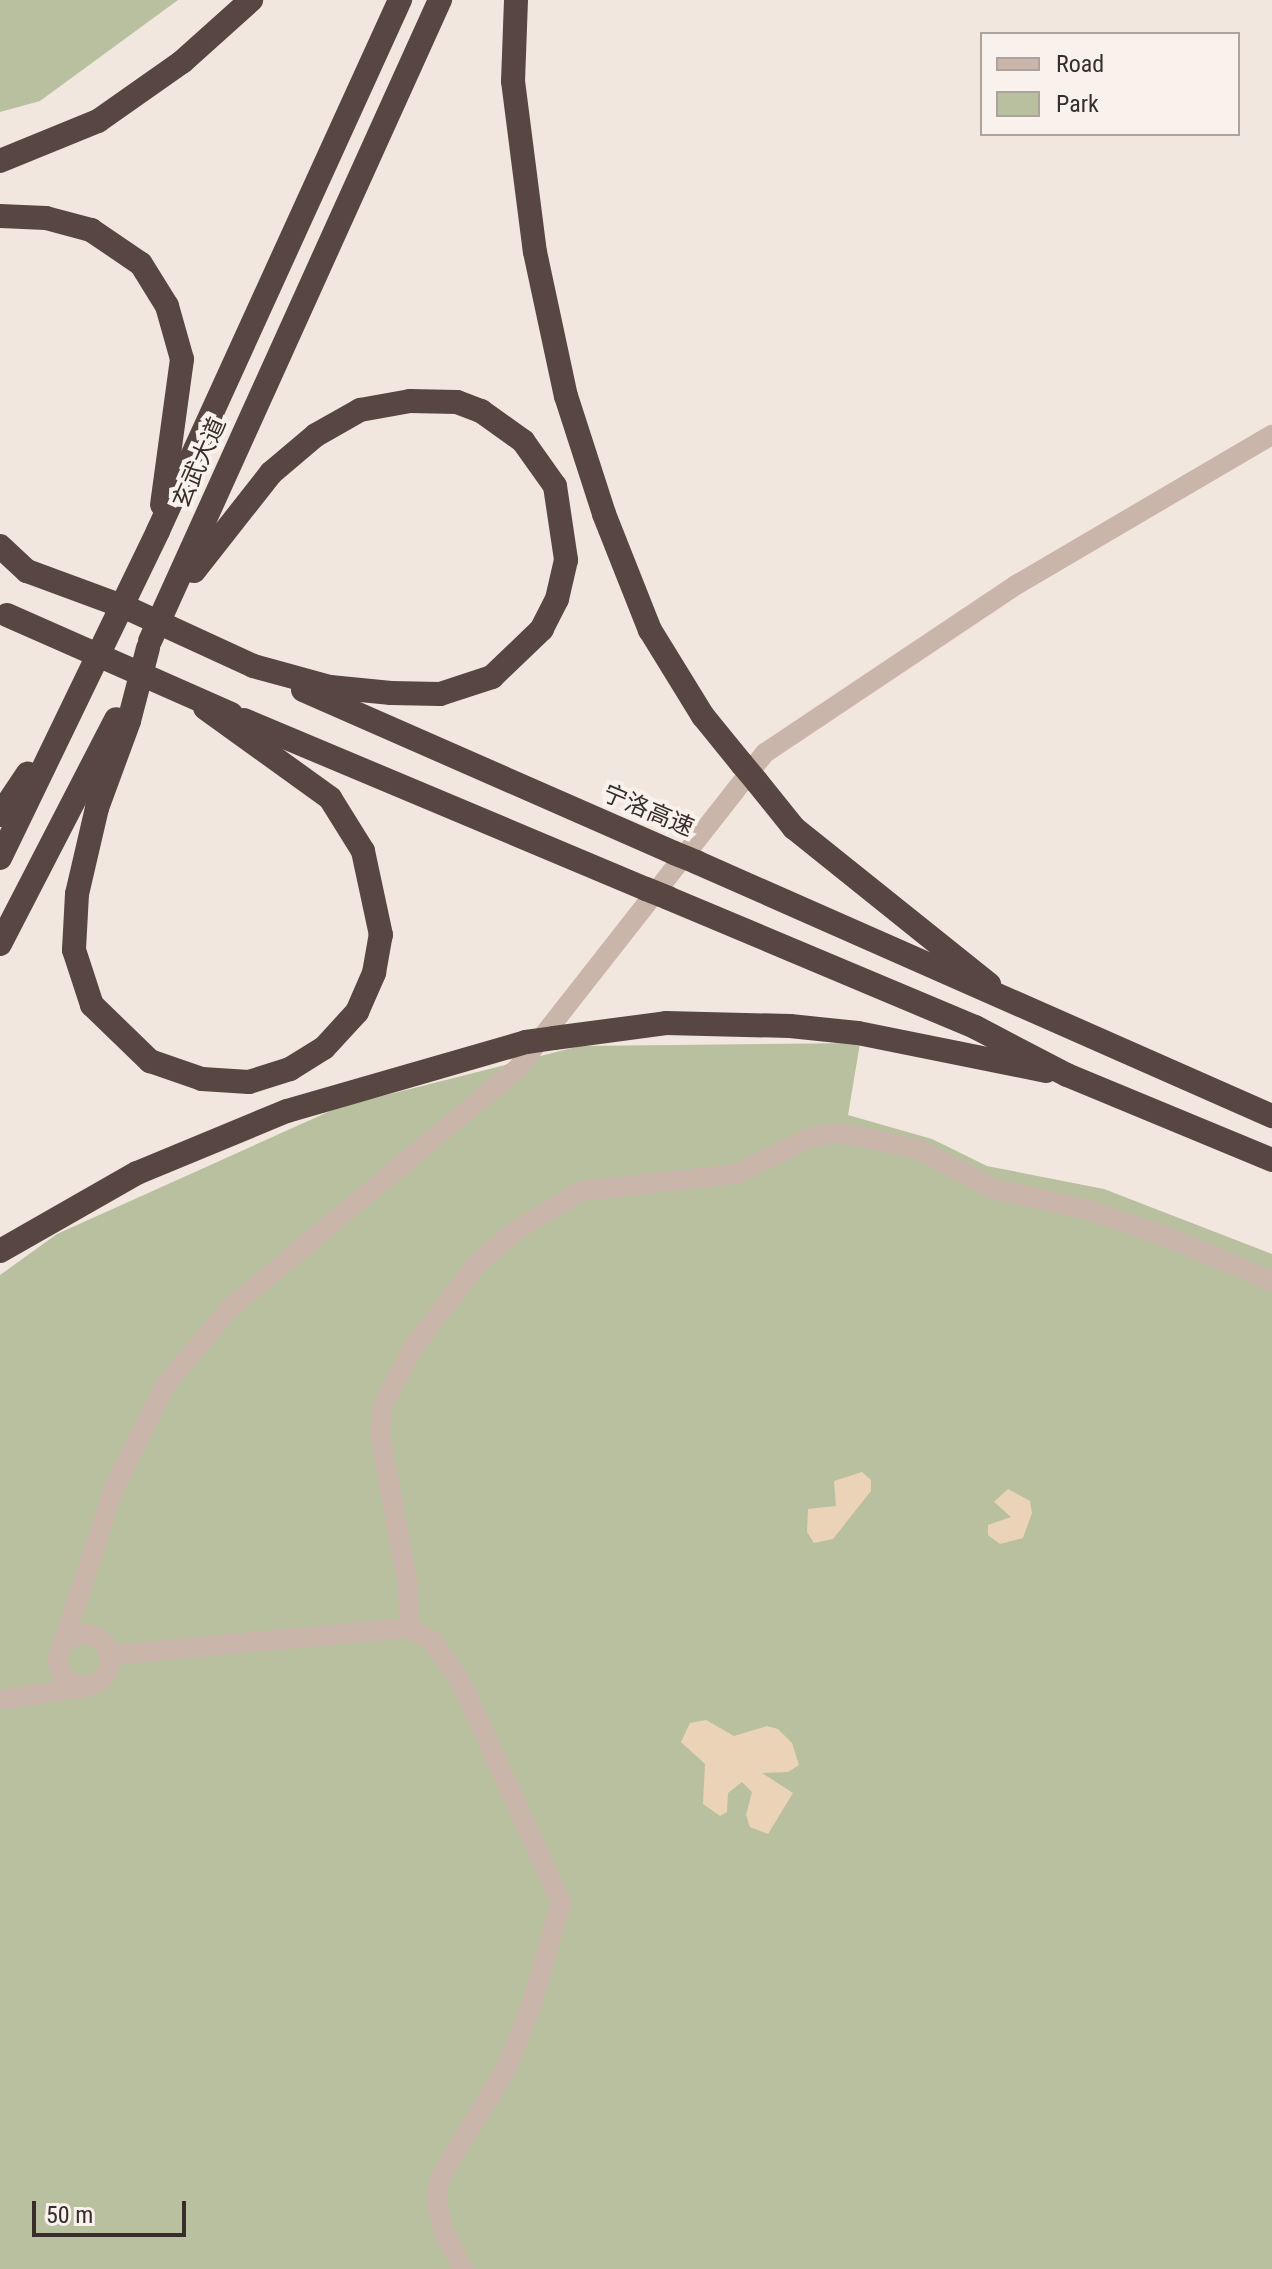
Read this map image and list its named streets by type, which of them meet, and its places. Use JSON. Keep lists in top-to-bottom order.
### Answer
{
  "streets": {
    "highway": ["玄武大道", "宁洛高速"]
  },
  "legend": ["Road", "Park"],
  "scale_bar": "50 m"
}
